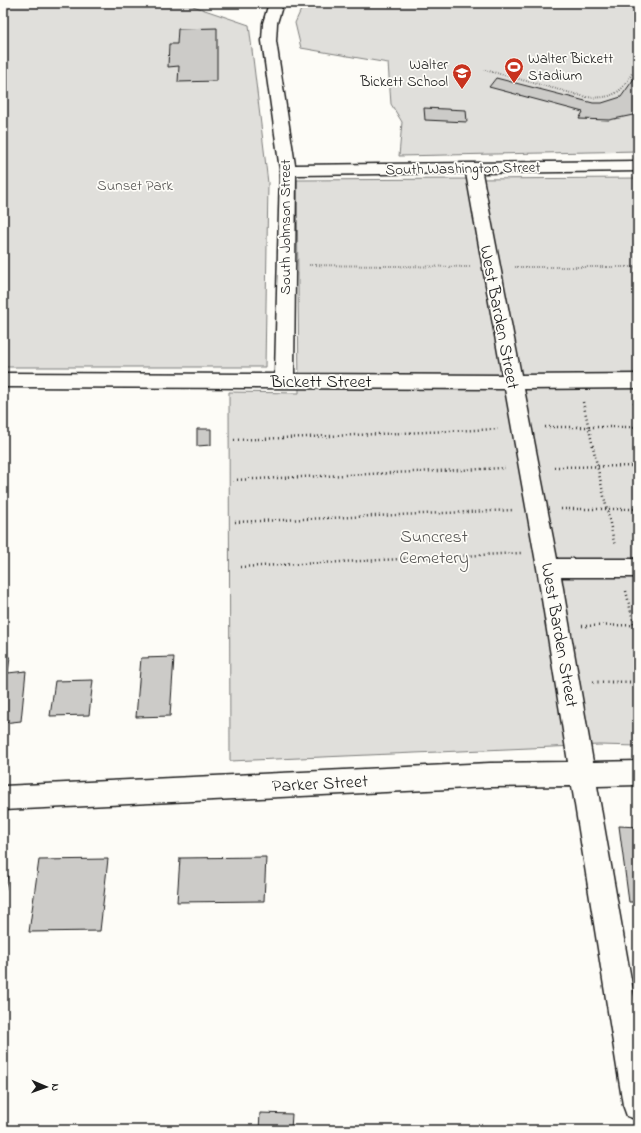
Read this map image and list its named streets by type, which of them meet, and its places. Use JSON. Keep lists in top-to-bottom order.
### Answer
{
  "streets": {
    "street": [
      "South Washington Street",
      "South Johnson Street",
      "West Barden Street",
      "Bickett Street",
      "Parker Street"
    ]
  },
  "crossings": [
    ["South Washington Street", "South Johnson Street"],
    ["South Washington Street", "West Barden Street"],
    ["South Johnson Street", "Bickett Street"],
    ["West Barden Street", "Bickett Street"],
    ["West Barden Street", "Parker Street"]
  ],
  "parks": ["Sunset Park", "Suncrest Cemetery"],
  "places": {
    "sports": ["Walter Bickett Stadium"],
    "school or university": ["Walter Bickett School"]
  },
  "north": "right"
}
